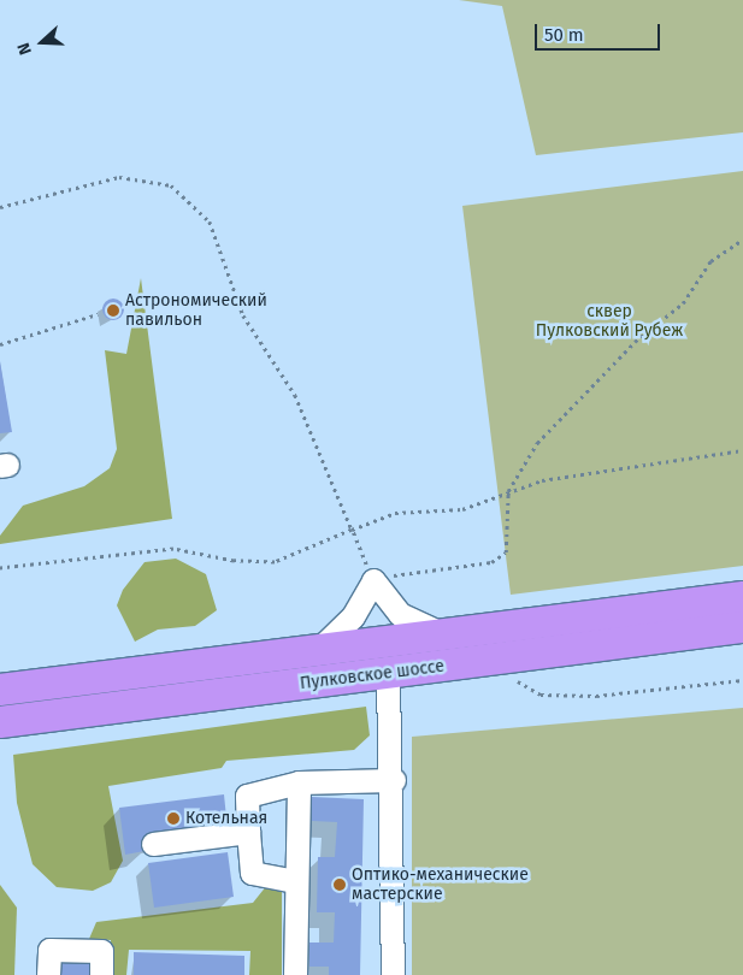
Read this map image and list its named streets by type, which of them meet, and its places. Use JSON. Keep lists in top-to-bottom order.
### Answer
{
  "streets": {
    "highway": ["Пулковское шоссе"]
  },
  "parks": ["сквер Пулковский Рубеж"],
  "places": ["Астрономический павильон", "Котельная", "Оптико-механические мастерские"],
  "scale_bar": "50 m",
  "north": "left"
}
